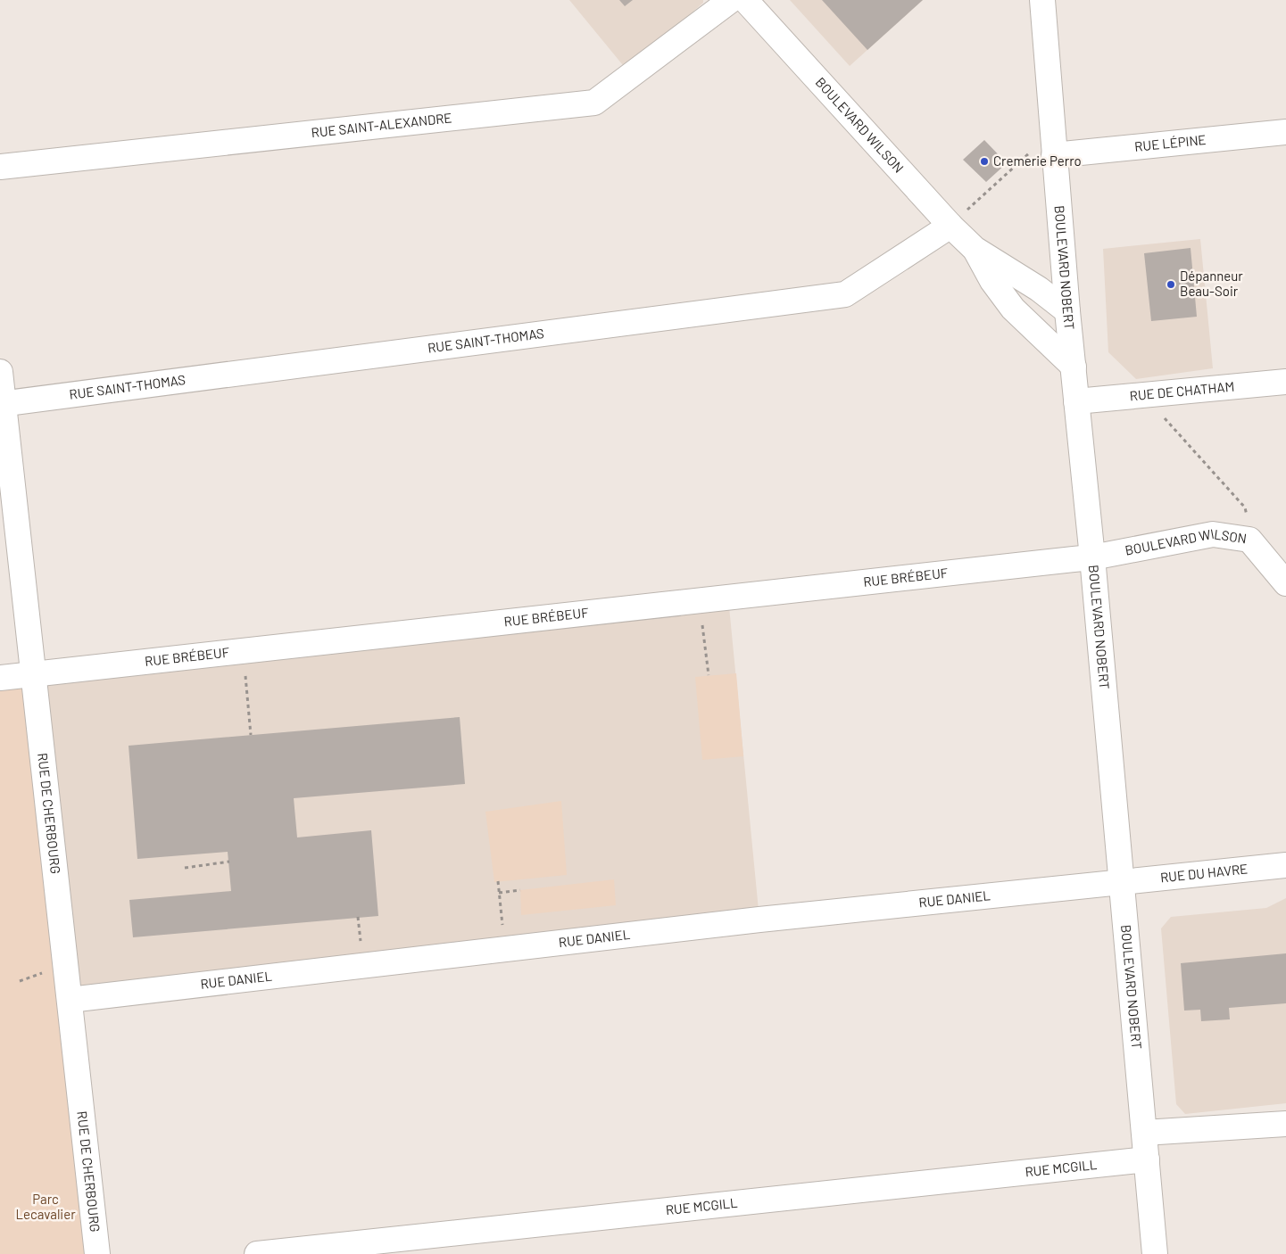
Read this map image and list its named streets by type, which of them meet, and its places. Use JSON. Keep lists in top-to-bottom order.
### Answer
{
  "streets": {
    "street": [
      "RUE SAINT-ALEXANDRE",
      "BOULEVARD WILSON",
      "RUE LÉPINE",
      "BOULEVARD NOBERT",
      "RUE SAINT-THOMAS",
      "RUE DE CHATHAM",
      "RUE BRÉBEUF",
      "RUE DE CHERBOURG",
      "RUE DU HAVRE",
      "RUE DANIEL",
      "RUE MCGILL"
    ]
  },
  "crossings": [
    ["BOULEVARD WILSON", "BOULEVARD NOBERT"],
    ["BOULEVARD WILSON", "RUE SAINT-THOMAS"],
    ["BOULEVARD WILSON", "RUE BRÉBEUF"],
    ["RUE LÉPINE", "BOULEVARD NOBERT"],
    ["BOULEVARD NOBERT", "RUE DE CHATHAM"],
    ["BOULEVARD NOBERT", "RUE BRÉBEUF"],
    ["BOULEVARD NOBERT", "RUE DU HAVRE"],
    ["BOULEVARD NOBERT", "RUE DANIEL"],
    ["BOULEVARD NOBERT", "RUE MCGILL"],
    ["RUE SAINT-THOMAS", "RUE DE CHERBOURG"],
    ["RUE BRÉBEUF", "RUE DE CHERBOURG"],
    ["RUE DE CHERBOURG", "RUE DANIEL"],
    ["RUE DU HAVRE", "RUE DANIEL"]
  ],
  "parks": ["Parc Lecavalier"],
  "places": ["Cremerie Perro", "Dépanneur Beau-Soir"]
}
